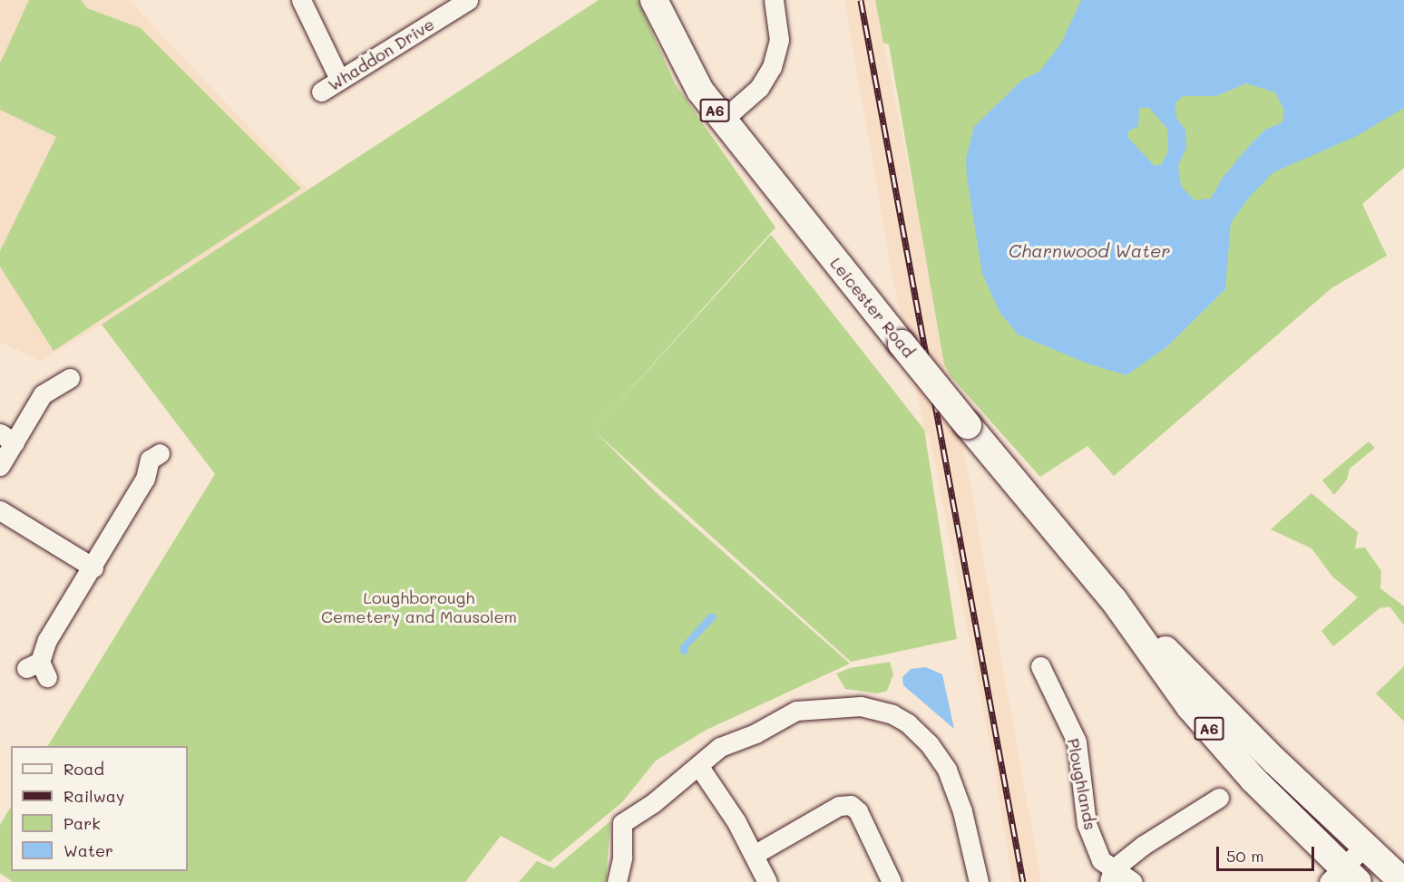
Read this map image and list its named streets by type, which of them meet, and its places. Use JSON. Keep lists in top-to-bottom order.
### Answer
{
  "streets": {
    "highway": ["A6", "Leicester Road"],
    "street": ["Whaddon Drive", "Ploughlands"]
  },
  "crossings": [
    ["A6", "Leicester Road"]
  ],
  "water": ["Charnwood Water"],
  "parks": ["Loughborough Cemetery and Mausolem"],
  "legend": [
    "Road",
    "Railway",
    "Park",
    "Water"
  ],
  "scale_bar": "50 m"
}
